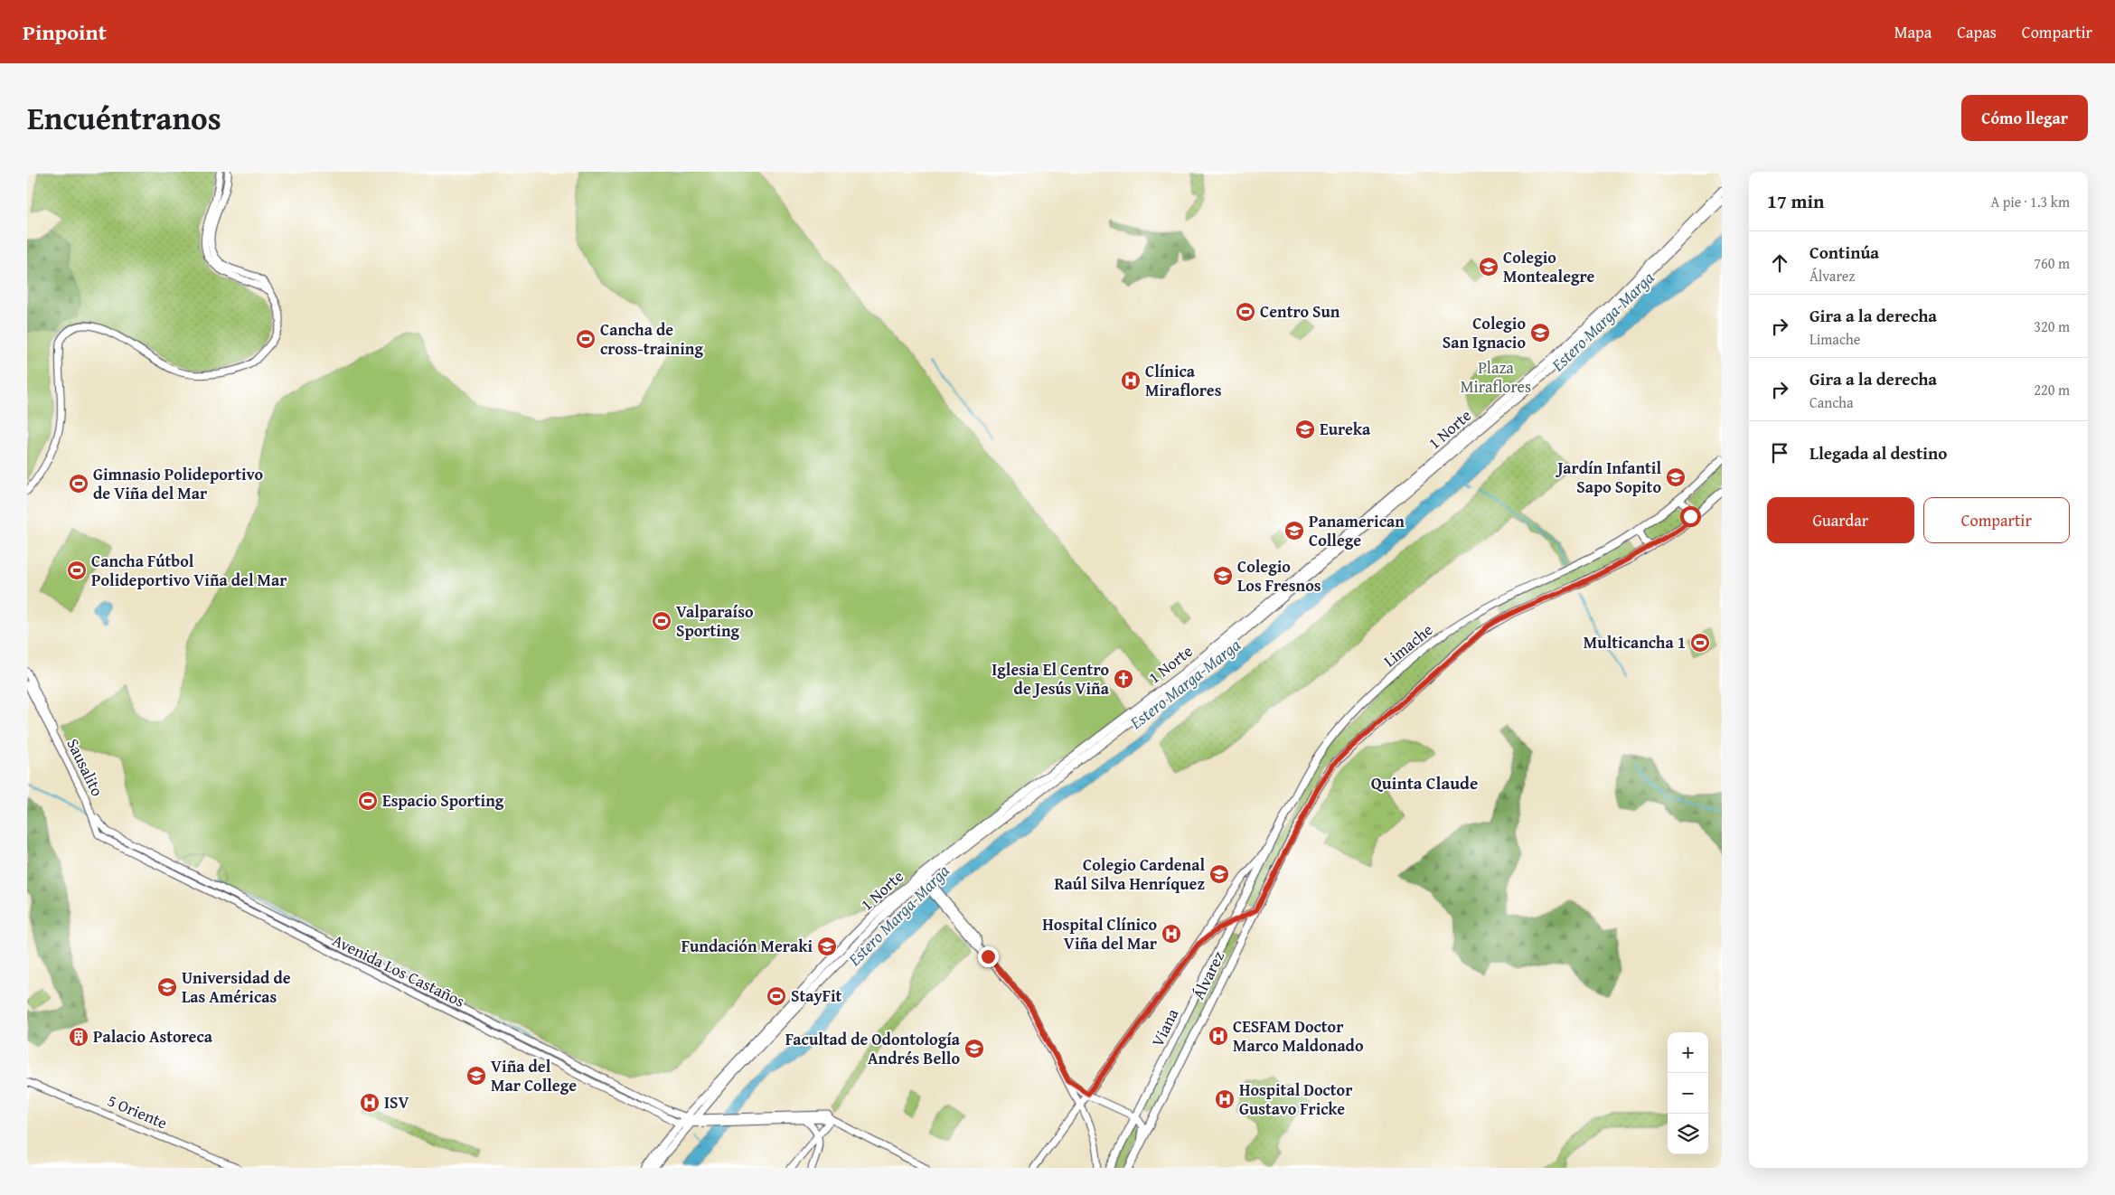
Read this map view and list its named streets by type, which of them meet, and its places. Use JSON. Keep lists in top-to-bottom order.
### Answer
{
  "streets": {
    "main road": [
      "1 Norte",
      "Limache",
      "Sausalito",
      "Avenida Los Castaños",
      "Álvarez",
      "Viana",
      "5 Oriente"
    ]
  },
  "crossings": [
    ["1 Norte", "Avenida Los Castaños"],
    ["Limache", "Álvarez"],
    ["Limache", "Viana"],
    ["Sausalito", "Avenida Los Castaños"]
  ],
  "districts": ["Quinta Claude"],
  "water": ["Estero Marga-Marga"],
  "parks": ["Plaza Miraflores"],
  "places": {
    "school or university": [
      "Colegio Montealegre",
      "Colegio San Ignacio",
      "Eureka",
      "Jardín Infantil Sapo Sopito",
      "Panamerican College",
      "Colegio Los Fresnos",
      "Colegio Cardenal Raúl Silva Henríquez",
      "Fundación Meraki",
      "Universidad de Las Américas",
      "Facultad de Odontología Andrés Bello",
      "Viña del Mar College"
    ],
    "sports": [
      "Centro Sun",
      "Cancha de cross-training",
      "Gimnasio Polideportivo de Viña del Mar",
      "Cancha Fútbol Polideportivo Viña del Mar",
      "Valparaíso Sporting",
      "Multicancha 1",
      "Espacio Sporting",
      "StayFit"
    ],
    "hospital": [
      "Clínica Miraflores",
      "Hospital Clínico Viña del Mar",
      "CESFAM Doctor Marco Maldonado",
      "Hospital Doctor Gustavo Fricke",
      "ISV"
    ],
    "church": ["Iglesia El Centro de Jesús Viña"],
    "building": ["Palacio Astoreca"]
  },
  "page": {
    "header": "Pinpoint",
    "nav": ["Mapa", "Capas", "Compartir"],
    "title": "Encuéntranos",
    "buttons": [
      "Cómo llegar",
      ["Guardar", "Compartir"]
    ],
    "heading": ["17 min", "A pie · 1.3 km"],
    "list": [
      ["Continúa", "Álvarez", "760 m"],
      ["Gira a la derecha", "Limache", "320 m"],
      ["Gira a la derecha", "Cancha", "220 m"],
      "Llegada al destino"
    ],
    "map_buttons": ["+", "−"]
  }
}
